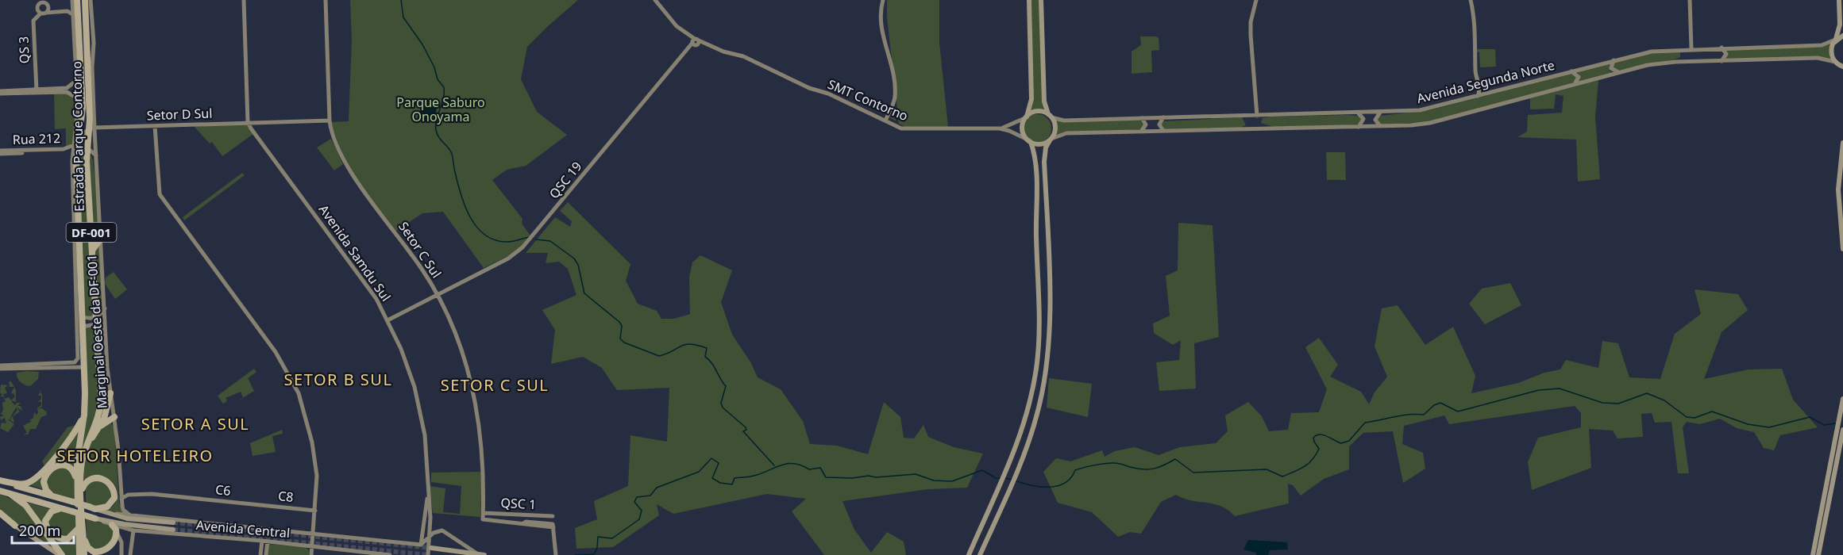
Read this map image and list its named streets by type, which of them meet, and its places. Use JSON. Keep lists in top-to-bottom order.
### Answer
{
  "streets": {
    "highway": ["Estrada Parque Contorno", "DF-001"],
    "main road": [
      "QS 3",
      "Avenida Segunda Norte",
      "SMT Contorno",
      "Setor D Sul",
      "Rua 212",
      "QSC 19",
      "Setor C Sul",
      "Avenida Samdu Sul",
      "Marginal Oeste da DF-001",
      "C6",
      "C8",
      "QSC 1",
      "Avenida Central"
    ]
  },
  "crossings": [
    ["Avenida Segunda Norte", "SMT Contorno"],
    ["SMT Contorno", "QSC 19"],
    ["Setor D Sul", "Estrada Parque Contorno"],
    ["Setor D Sul", "Rua 212"],
    ["Setor D Sul", "Setor C Sul"],
    ["Setor D Sul", "Avenida Samdu Sul"],
    ["Setor D Sul", "Marginal Oeste da DF-001"],
    ["Estrada Parque Contorno", "Rua 212"],
    ["Estrada Parque Contorno", "Marginal Oeste da DF-001"],
    ["Rua 212", "Marginal Oeste da DF-001"],
    ["QSC 19", "Setor C Sul"],
    ["QSC 19", "Avenida Samdu Sul"],
    ["Setor C Sul", "QSC 1"],
    ["Marginal Oeste da DF-001", "Avenida Central"],
    ["C6", "C8"]
  ],
  "districts": [
    "SETOR B SUL",
    "SETOR C SUL",
    "SETOR A SUL",
    "SETOR HOTELEIRO"
  ],
  "parks": ["Parque Saburo Onoyama"],
  "scale_bar": "200 m"
}
